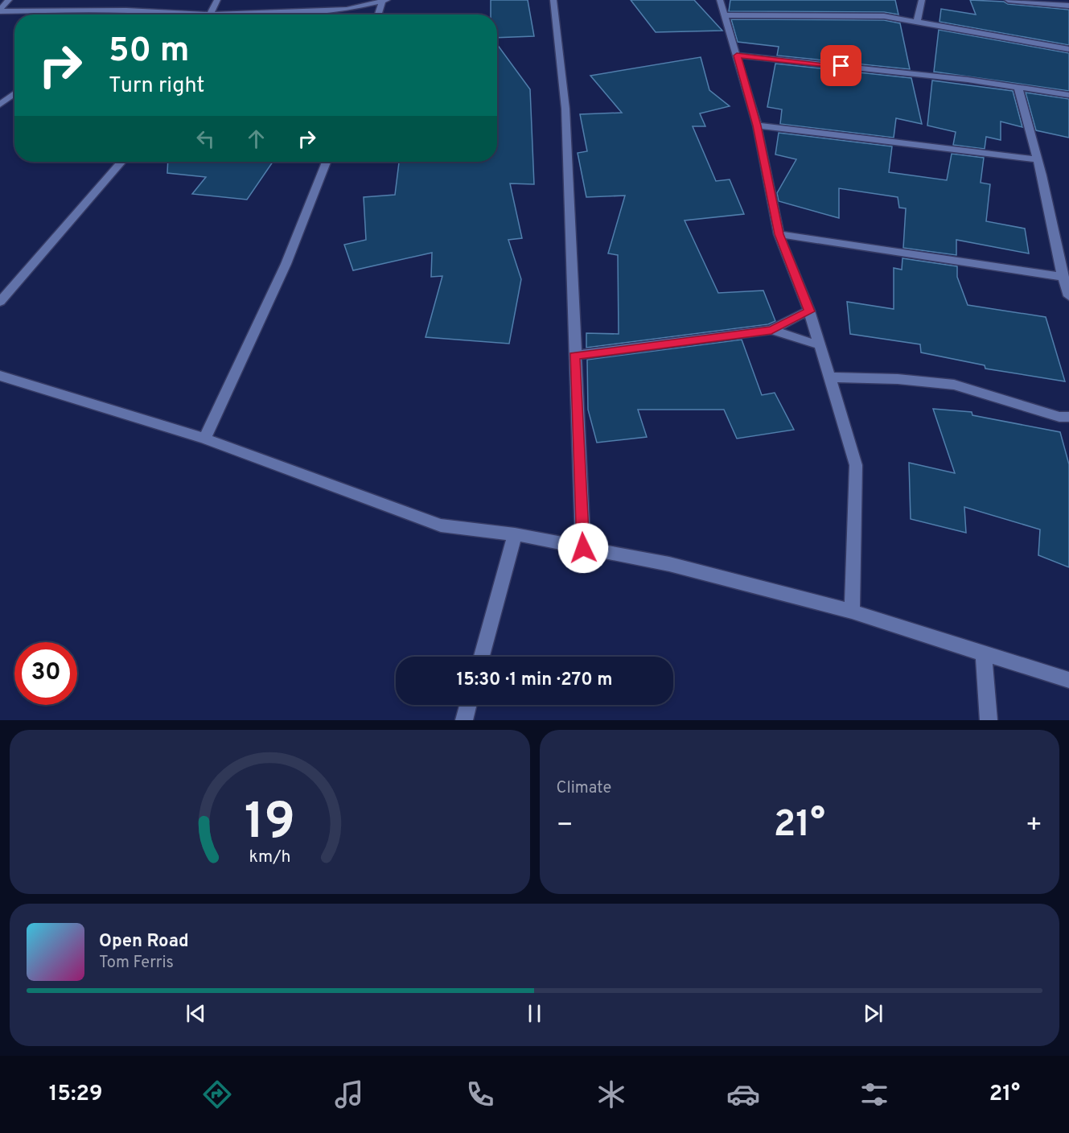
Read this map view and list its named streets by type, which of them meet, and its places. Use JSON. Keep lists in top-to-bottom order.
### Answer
{
  "page": {
    "turn": ["50 m", "Turn right"],
    "limit": "30",
    "trip": "15:30 · 1 min · 270 m",
    "tile": "Climate",
    "heat": ["−", "21°", "+"],
    "song": ["Open Road", "Tom Ferris"],
    "tabs": ["15:29", "21°"],
    "gauge": ["19", "km/h"]
  }
}
